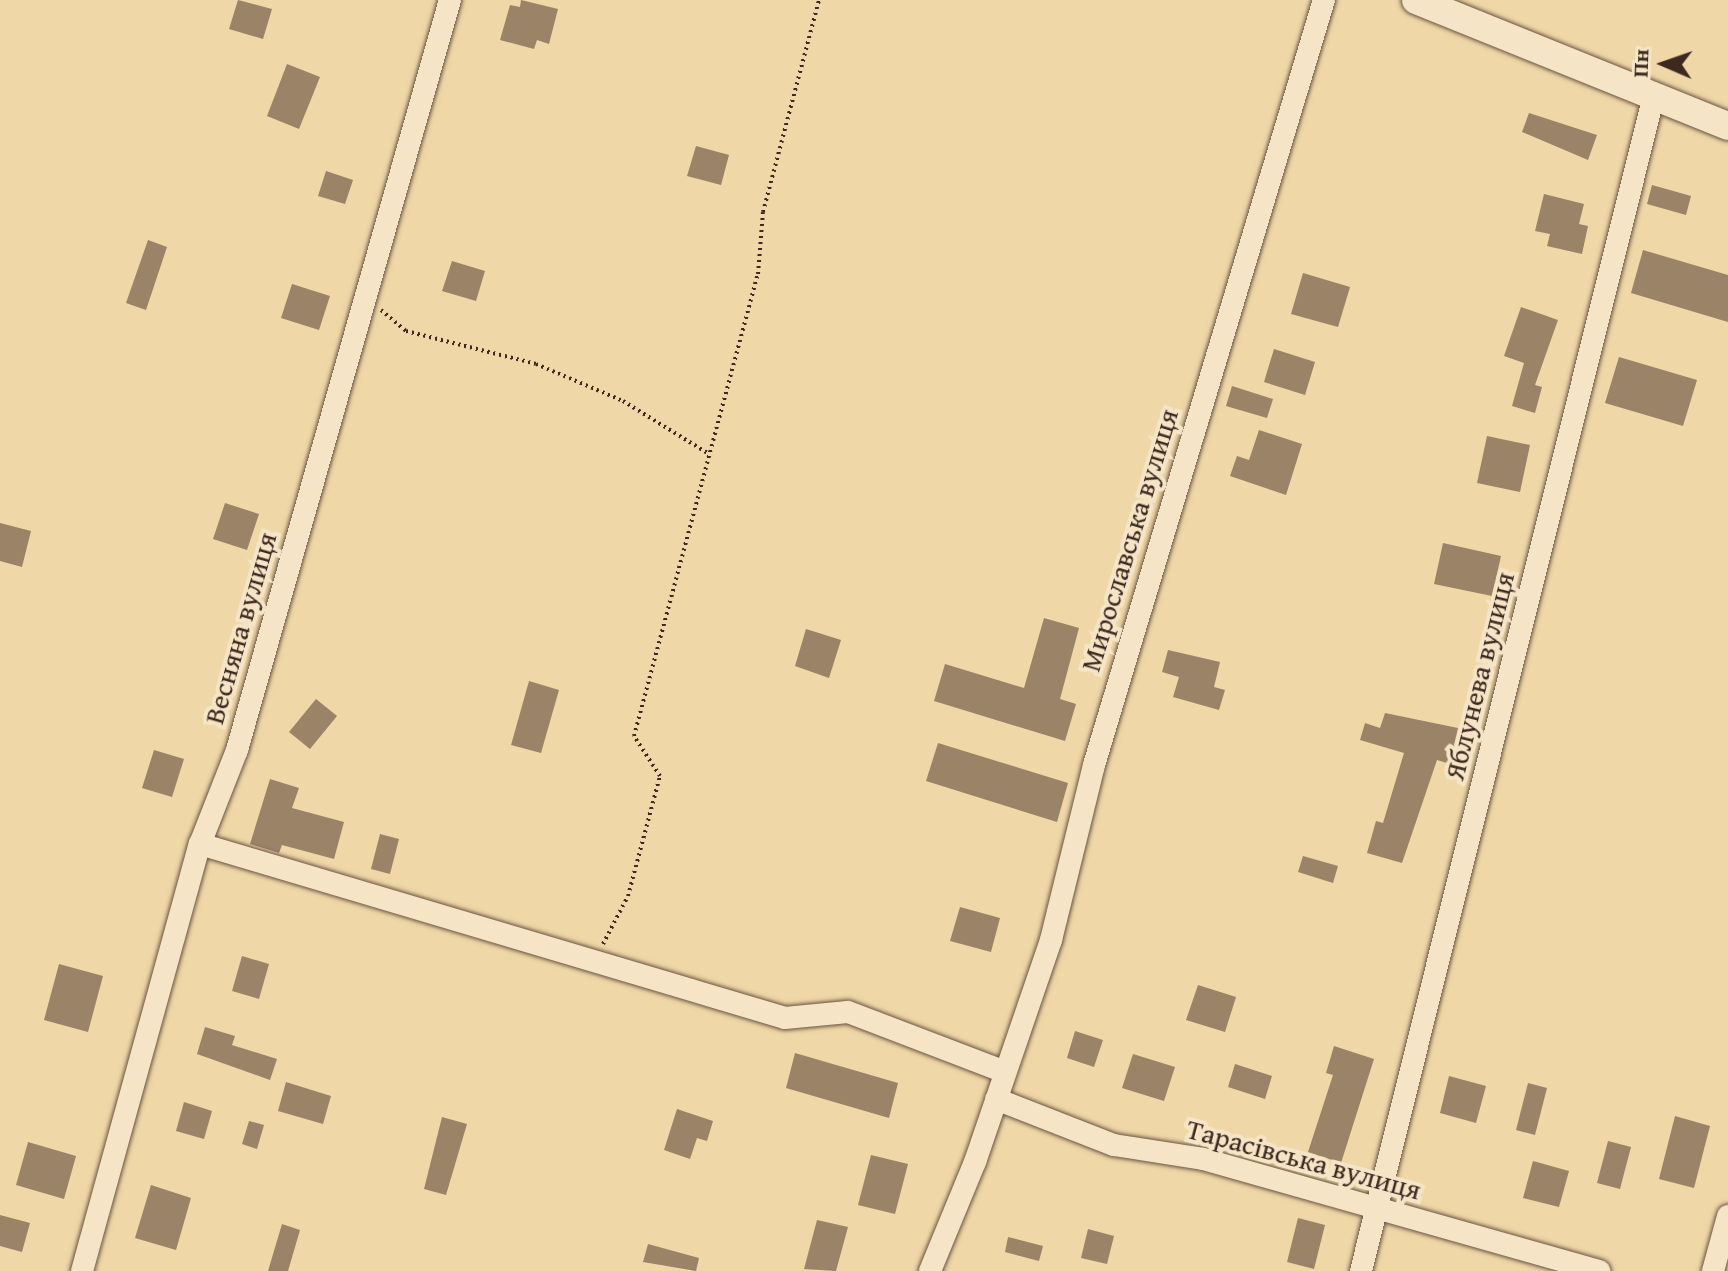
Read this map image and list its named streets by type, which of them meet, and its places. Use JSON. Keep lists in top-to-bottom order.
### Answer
{
  "streets": {
    "street": [
      "Мирославська вулиця",
      "Весняна вулиця",
      "Яблунева вулиця",
      "Тарасівська вулиця"
    ]
  },
  "crossings": [
    ["Мирославська вулиця", "Тарасівська вулиця"],
    ["Яблунева вулиця", "Тарасівська вулиця"]
  ],
  "north": "left"
}
